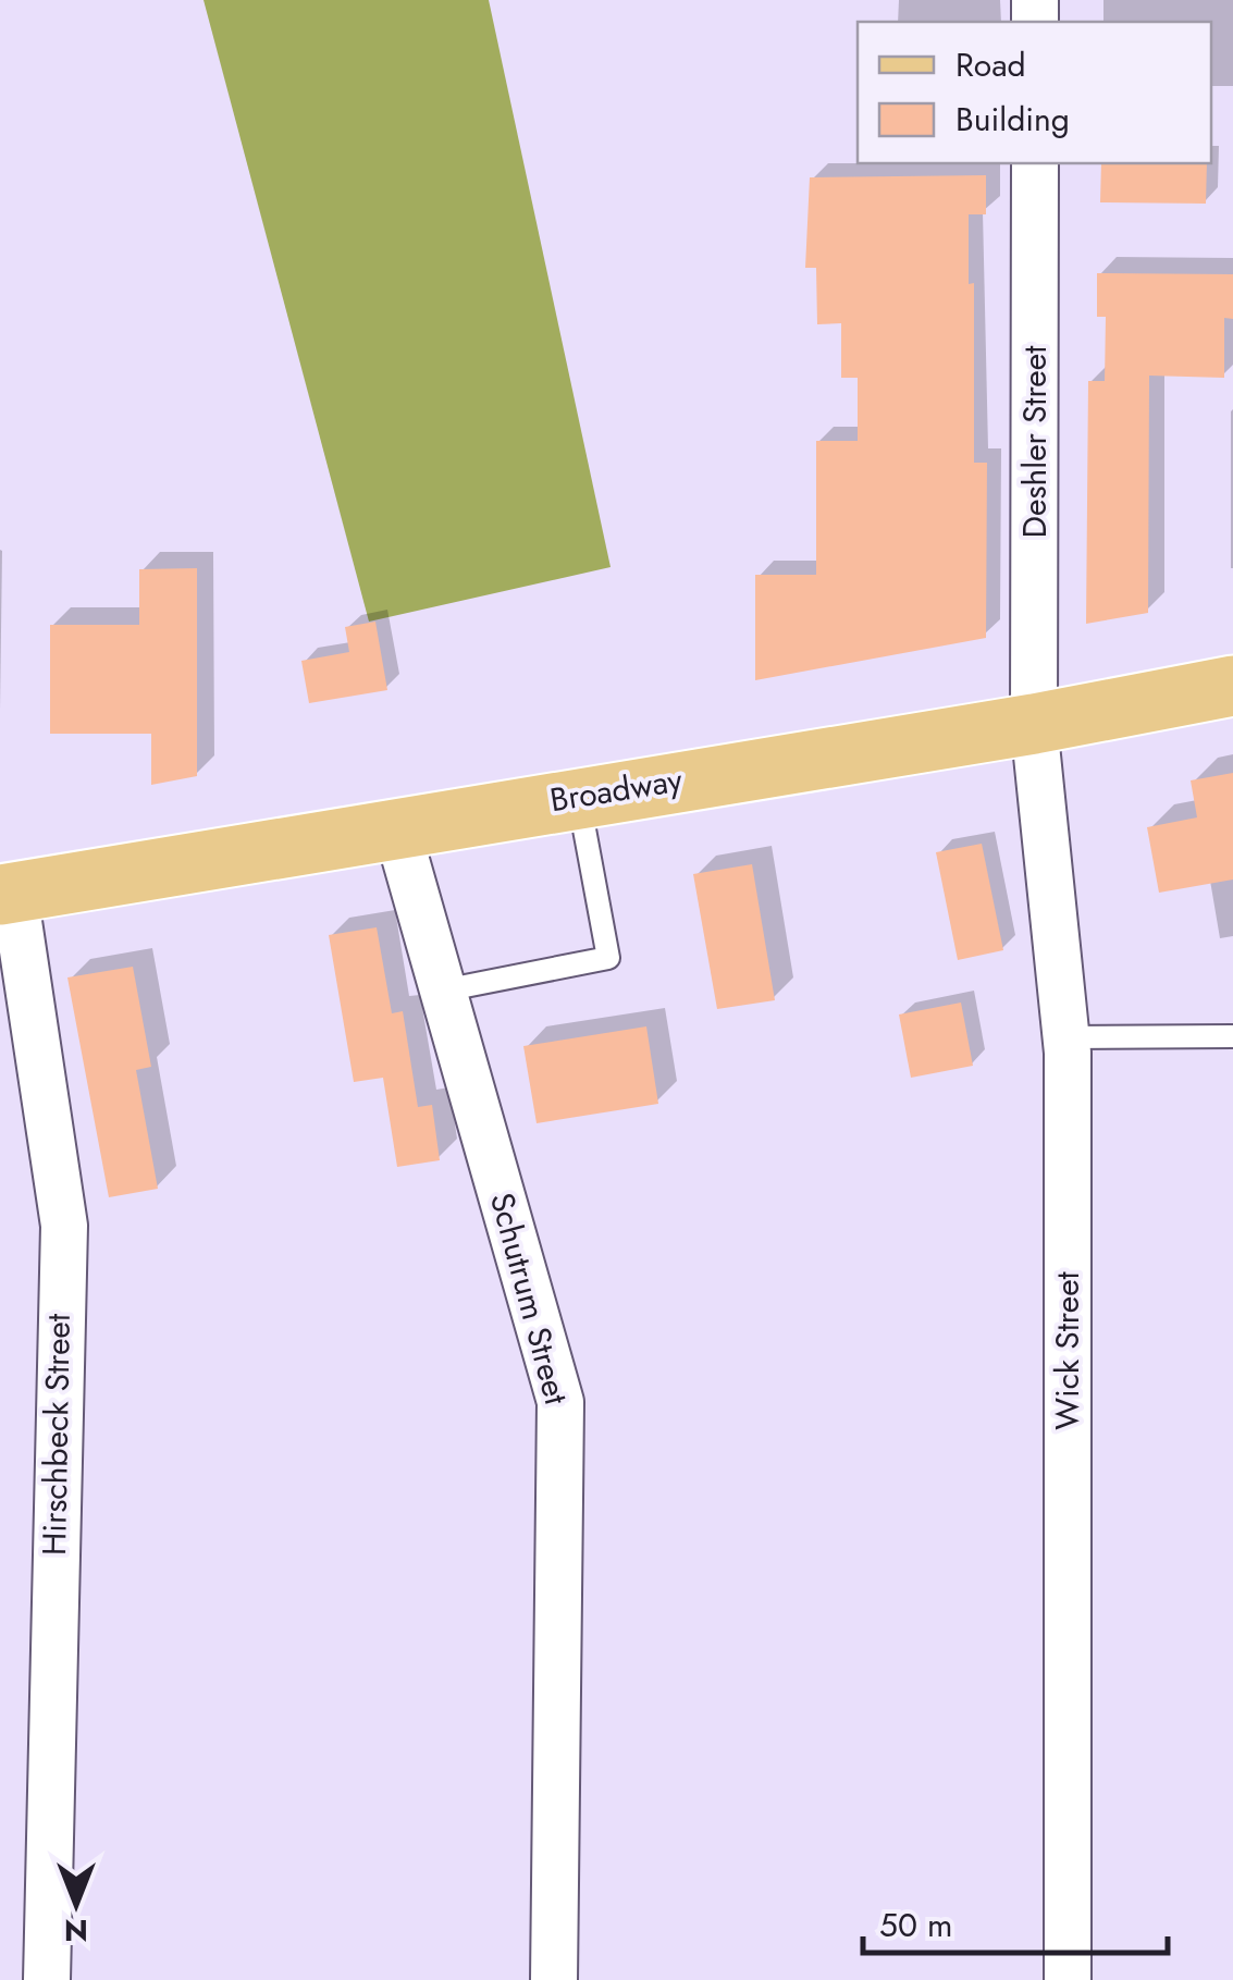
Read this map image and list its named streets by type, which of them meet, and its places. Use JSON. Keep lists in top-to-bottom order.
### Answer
{
  "streets": {
    "main road": ["Broadway"],
    "street": [
      "Deshler Street",
      "Schutrum Street",
      "Wick Street",
      "Hirschbeck Street"
    ]
  },
  "crossings": [
    ["Deshler Street", "Broadway"],
    ["Deshler Street", "Wick Street"],
    ["Broadway", "Schutrum Street"],
    ["Broadway", "Wick Street"],
    ["Broadway", "Hirschbeck Street"]
  ],
  "legend": ["Road", "Building"],
  "scale_bar": "50 m",
  "north": "bottom"
}
